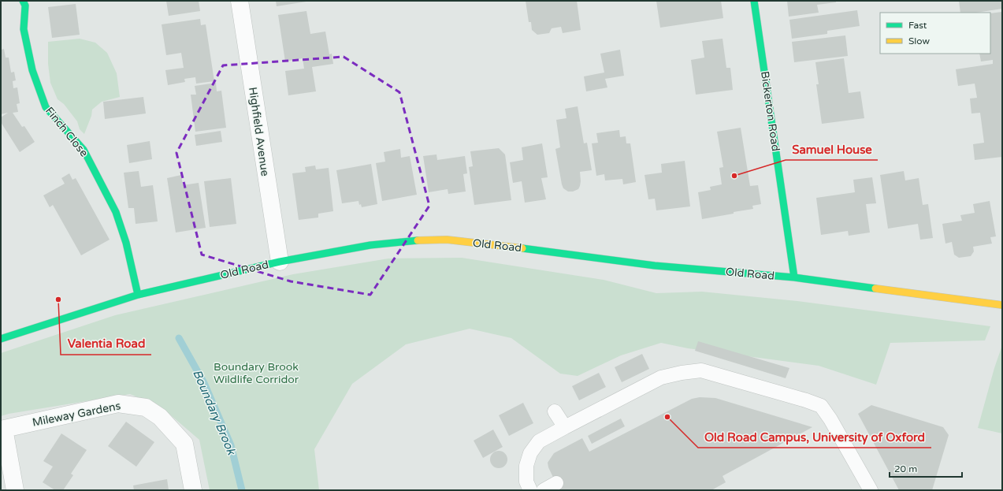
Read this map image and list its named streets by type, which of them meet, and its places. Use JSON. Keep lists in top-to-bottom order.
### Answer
{
  "streets": {
    "street": [
      "Bickerton Road",
      "Finch Close",
      "Highfield Avenue",
      "Old Road",
      "Mileway Gardens"
    ]
  },
  "crossings": [
    ["Bickerton Road", "Old Road"],
    ["Finch Close", "Old Road"],
    ["Highfield Avenue", "Old Road"]
  ],
  "water": ["Boundary Brook"],
  "parks": ["Boundary Brook Wildlife Corridor"],
  "places": ["Samuel House", "Valentia Road", "Old Road Campus, University of Oxford"],
  "legend": ["Fast", "Slow"],
  "scale_bar": "20 m"
}
